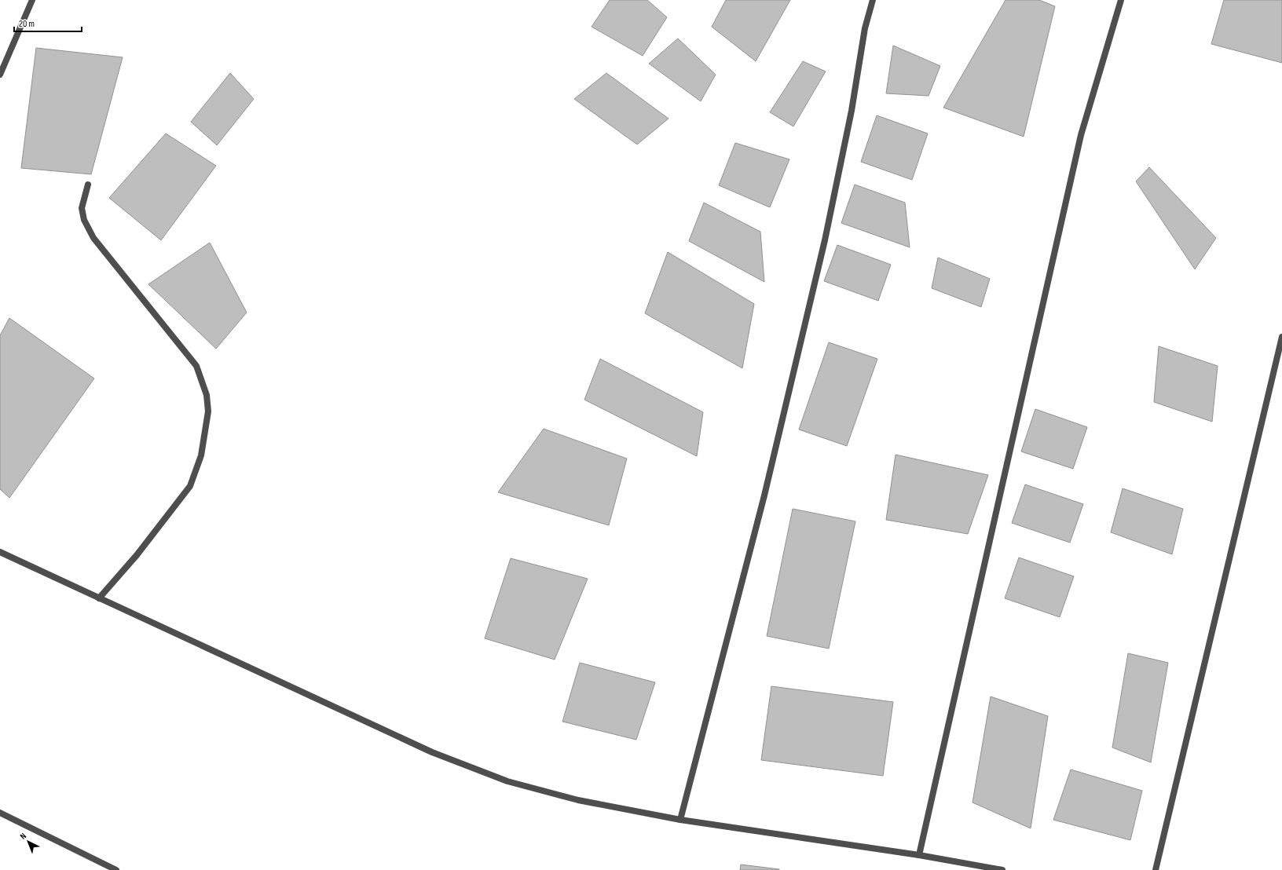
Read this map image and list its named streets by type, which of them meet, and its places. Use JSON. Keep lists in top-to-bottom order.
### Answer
{
  "scale_bar": "20 m",
  "north": "top left"
}
